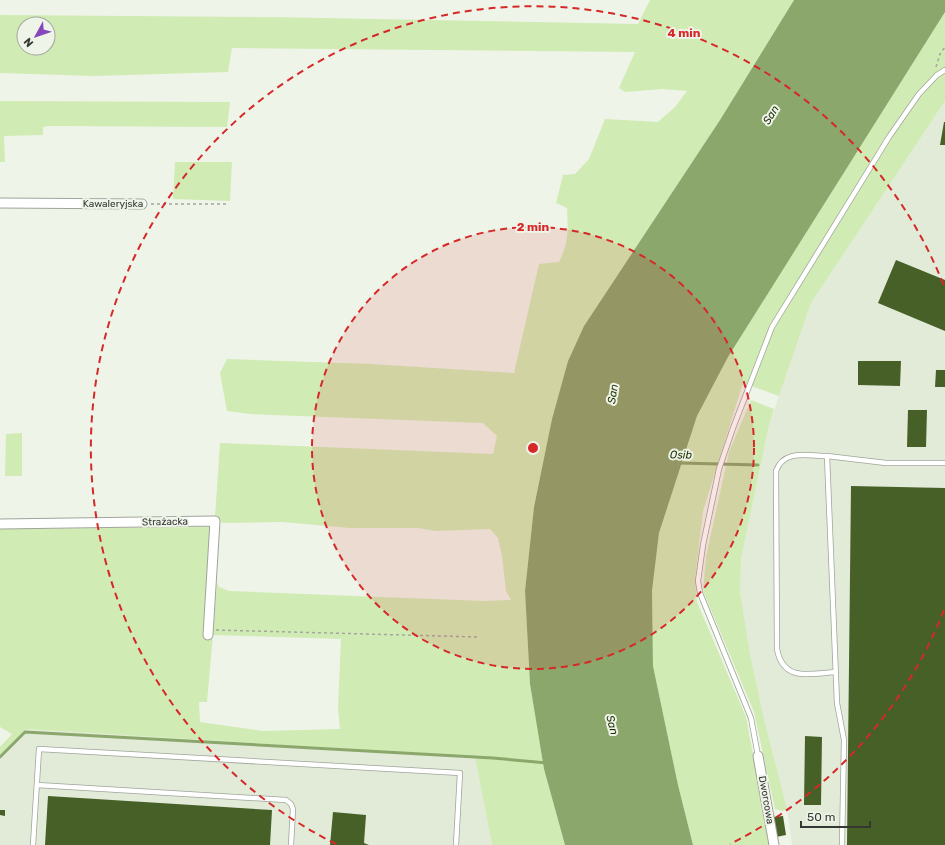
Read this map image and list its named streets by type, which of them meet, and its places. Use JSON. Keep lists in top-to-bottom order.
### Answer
{
  "streets": {
    "street": ["Kawaleryjska", "Strażacka", "Dworcowa"]
  },
  "water": ["San", "Osib"],
  "scale_bar": "50 m",
  "north": "bottom left",
  "rings": ["4 min", "2 min"]
}
